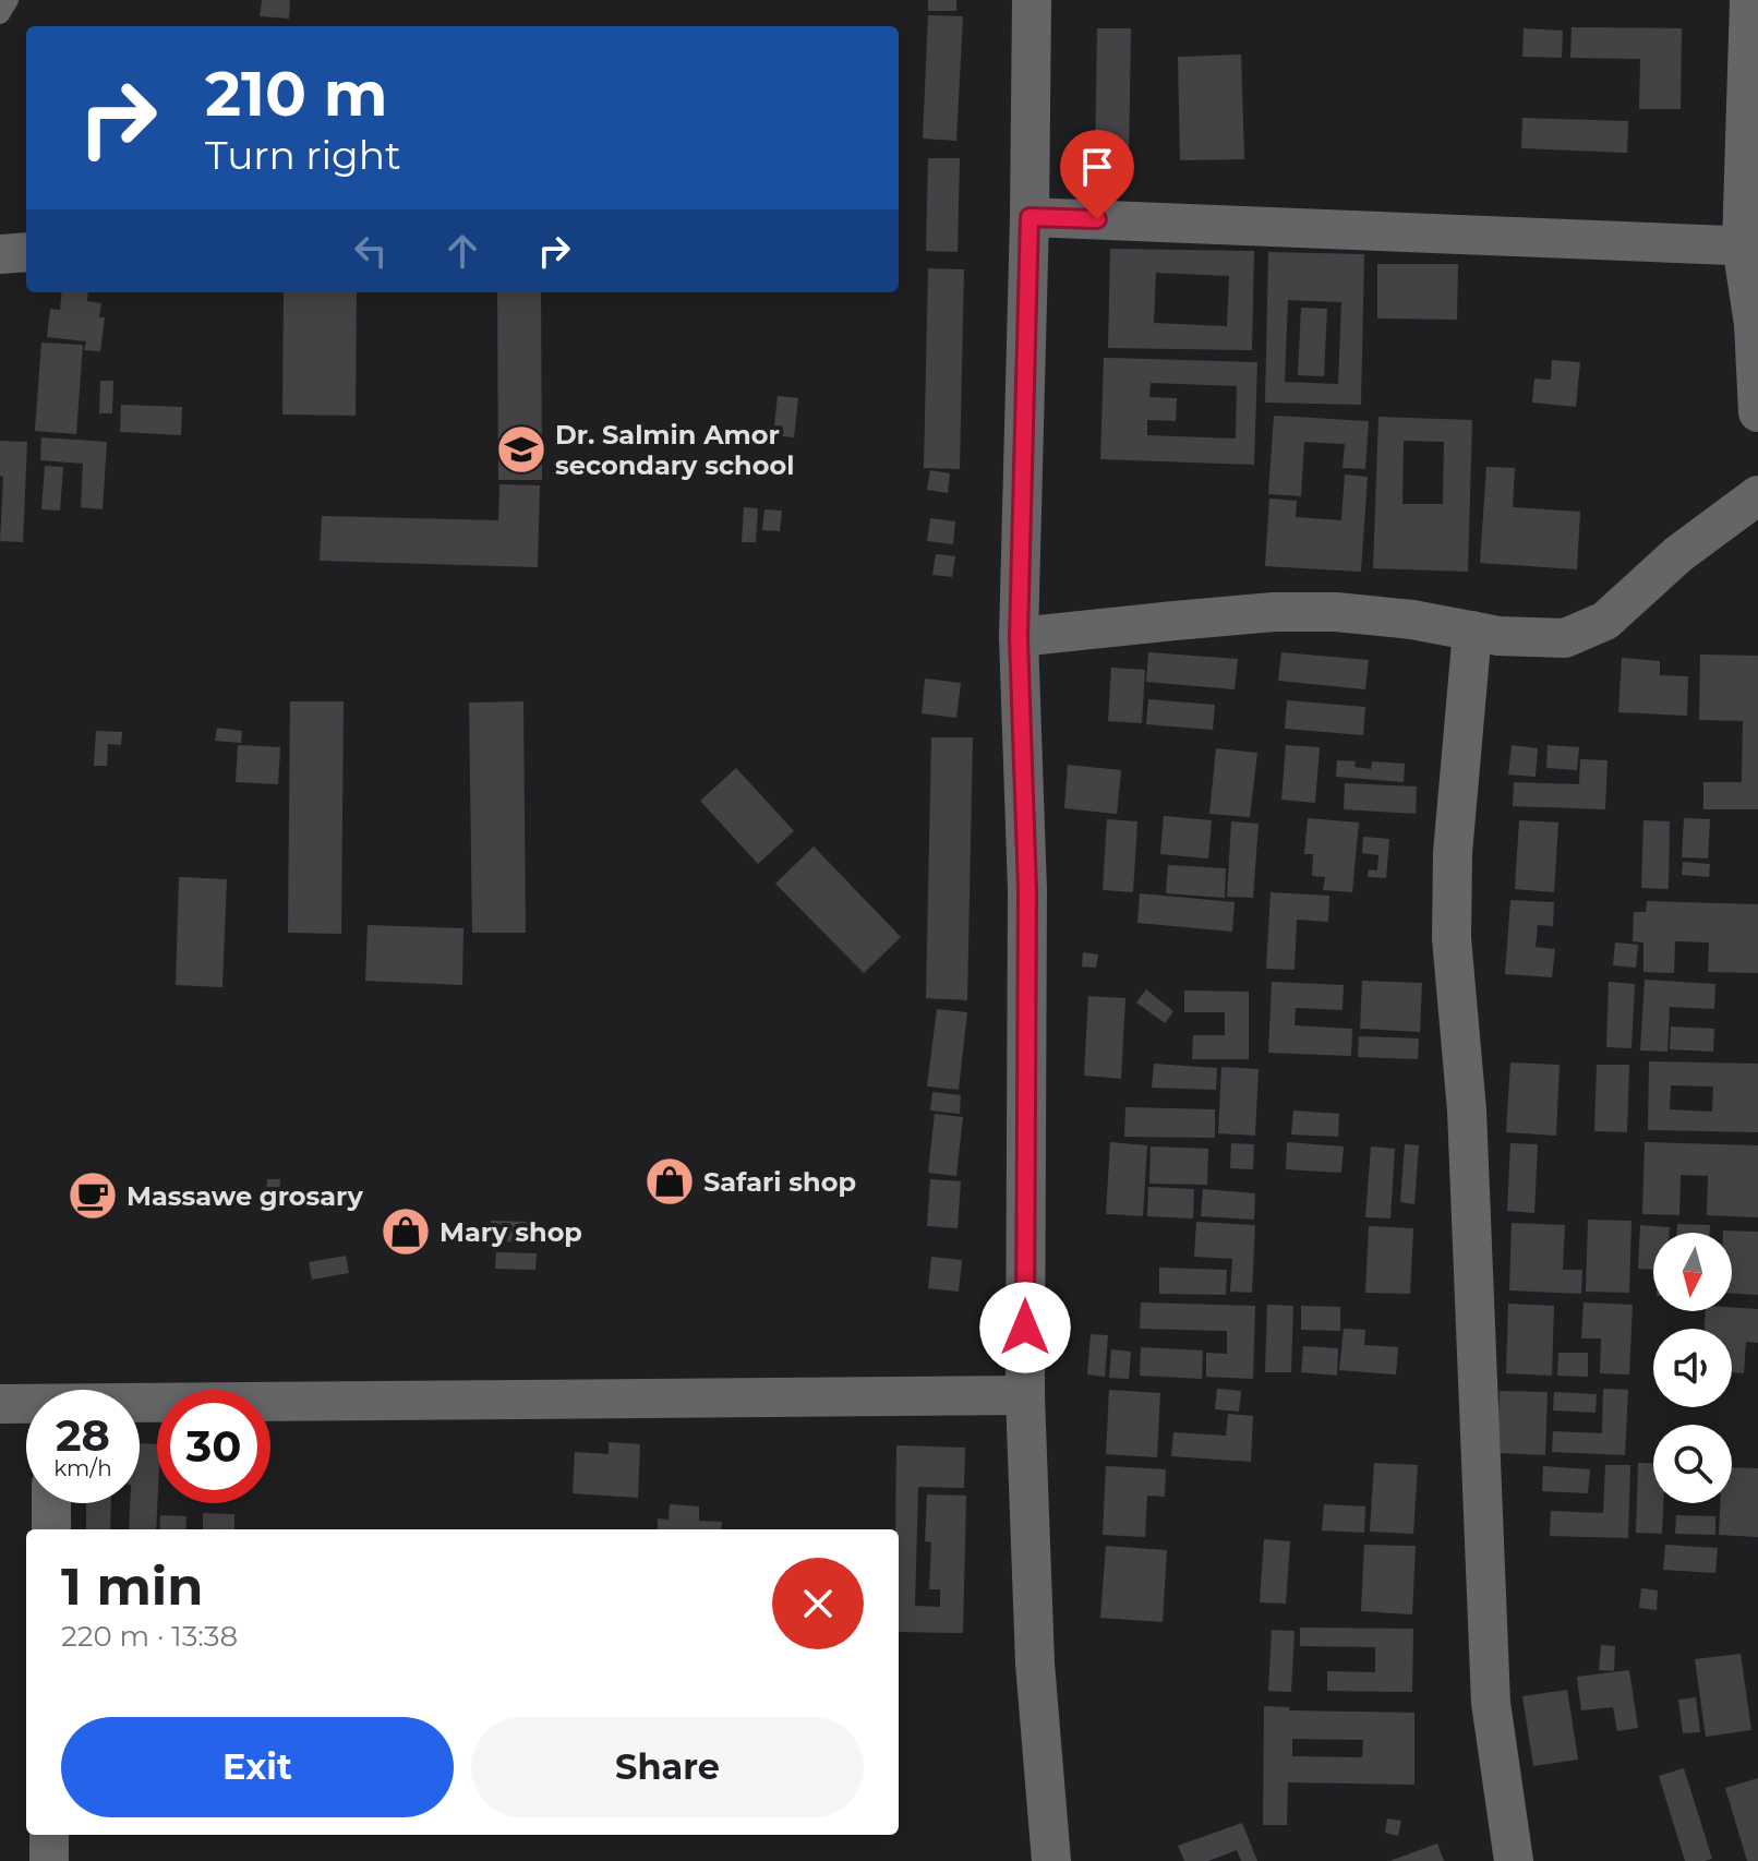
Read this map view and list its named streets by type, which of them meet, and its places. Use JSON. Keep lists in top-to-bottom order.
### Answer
{
  "places": {
    "school or university": ["Dr. Salmin Amor secondary school"],
    "shop": ["Safari shop", "Mary shop"],
    "cafe": ["Massawe grosary"]
  },
  "north": "bottom",
  "page": {
    "turn": ["210 m", "Turn right"],
    "speed": "28 km/h",
    "limit": "30",
    "heading": ["1 min", "220 m · 13:38"],
    "buttons": ["Exit", "Share"]
  }
}
